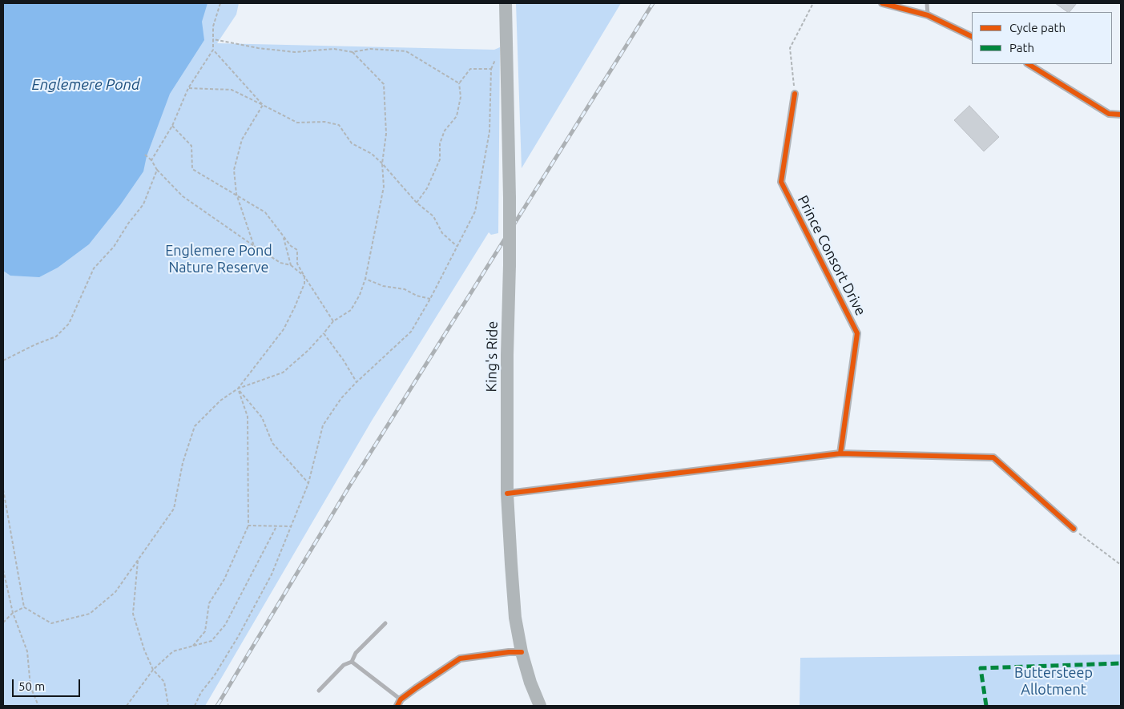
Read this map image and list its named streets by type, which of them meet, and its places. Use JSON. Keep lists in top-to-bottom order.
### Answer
{
  "streets": {
    "main road": ["King's Ride"],
    "street": ["Prince Consort Drive"]
  },
  "water": ["Englemere Pond"],
  "parks": ["Englemere Pond Nature Reserve", "Buttersteep Allotment"],
  "legend": ["Cycle path", "Path"],
  "scale_bar": "50 m"
}
